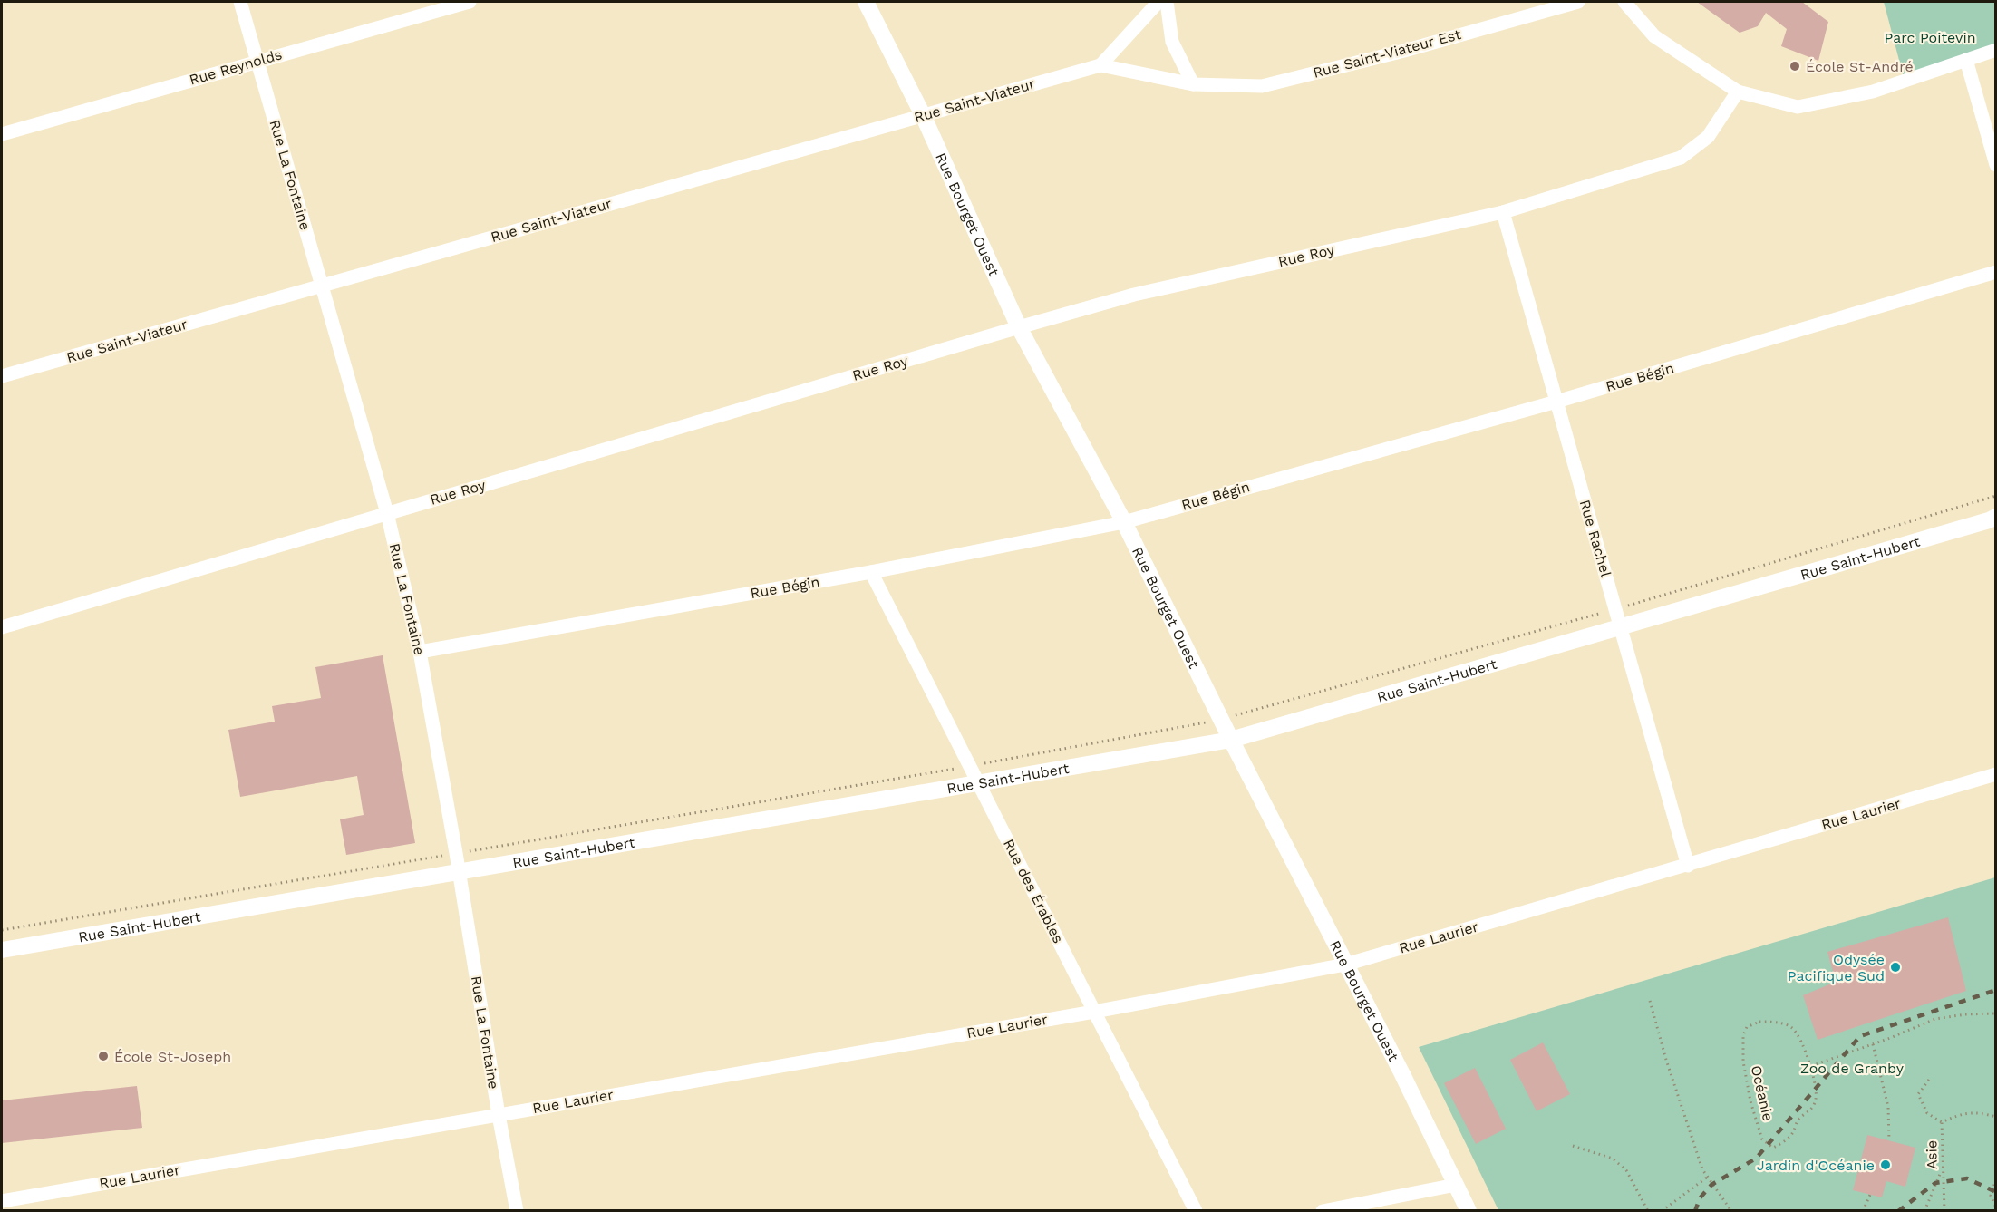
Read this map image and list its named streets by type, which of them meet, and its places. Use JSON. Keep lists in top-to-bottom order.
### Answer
{
  "streets": {
    "street": [
      "Rue Saint-Viateur Est",
      "Rue Reynolds",
      "Rue Saint-Viateur",
      "Rue La Fontaine",
      "Rue Bourget Ouest",
      "Rue Roy",
      "Rue Bégin",
      "Rue Rachel",
      "Rue Saint-Hubert",
      "Rue Laurier",
      "Rue des Érables"
    ],
    "path": ["Océanie", "Asie"]
  },
  "crossings": [
    ["Rue Saint-Viateur Est", "Rue Saint-Viateur"],
    ["Rue Reynolds", "Rue La Fontaine"],
    ["Rue Saint-Viateur", "Rue La Fontaine"],
    ["Rue Saint-Viateur", "Rue Bourget Ouest"],
    ["Rue La Fontaine", "Rue Roy"],
    ["Rue La Fontaine", "Rue Bégin"],
    ["Rue La Fontaine", "Rue Saint-Hubert"],
    ["Rue La Fontaine", "Rue Laurier"],
    ["Rue Bourget Ouest", "Rue Roy"],
    ["Rue Bourget Ouest", "Rue Bégin"],
    ["Rue Bourget Ouest", "Rue Saint-Hubert"],
    ["Rue Bourget Ouest", "Rue Laurier"],
    ["Rue Roy", "Rue Rachel"],
    ["Rue Bégin", "Rue Rachel"],
    ["Rue Bégin", "Rue des Érables"],
    ["Rue Rachel", "Rue Saint-Hubert"],
    ["Rue Rachel", "Rue Laurier"],
    ["Rue Saint-Hubert", "Rue des Érables"],
    ["Rue Laurier", "Rue des Érables"]
  ],
  "parks": ["Parc Poitevin", "Zoo de Granby"],
  "places": [
    "École St-André",
    "Odysée Pacifique Sud",
    "École St-Joseph",
    "Jardin d'Océanie"
  ]
}
